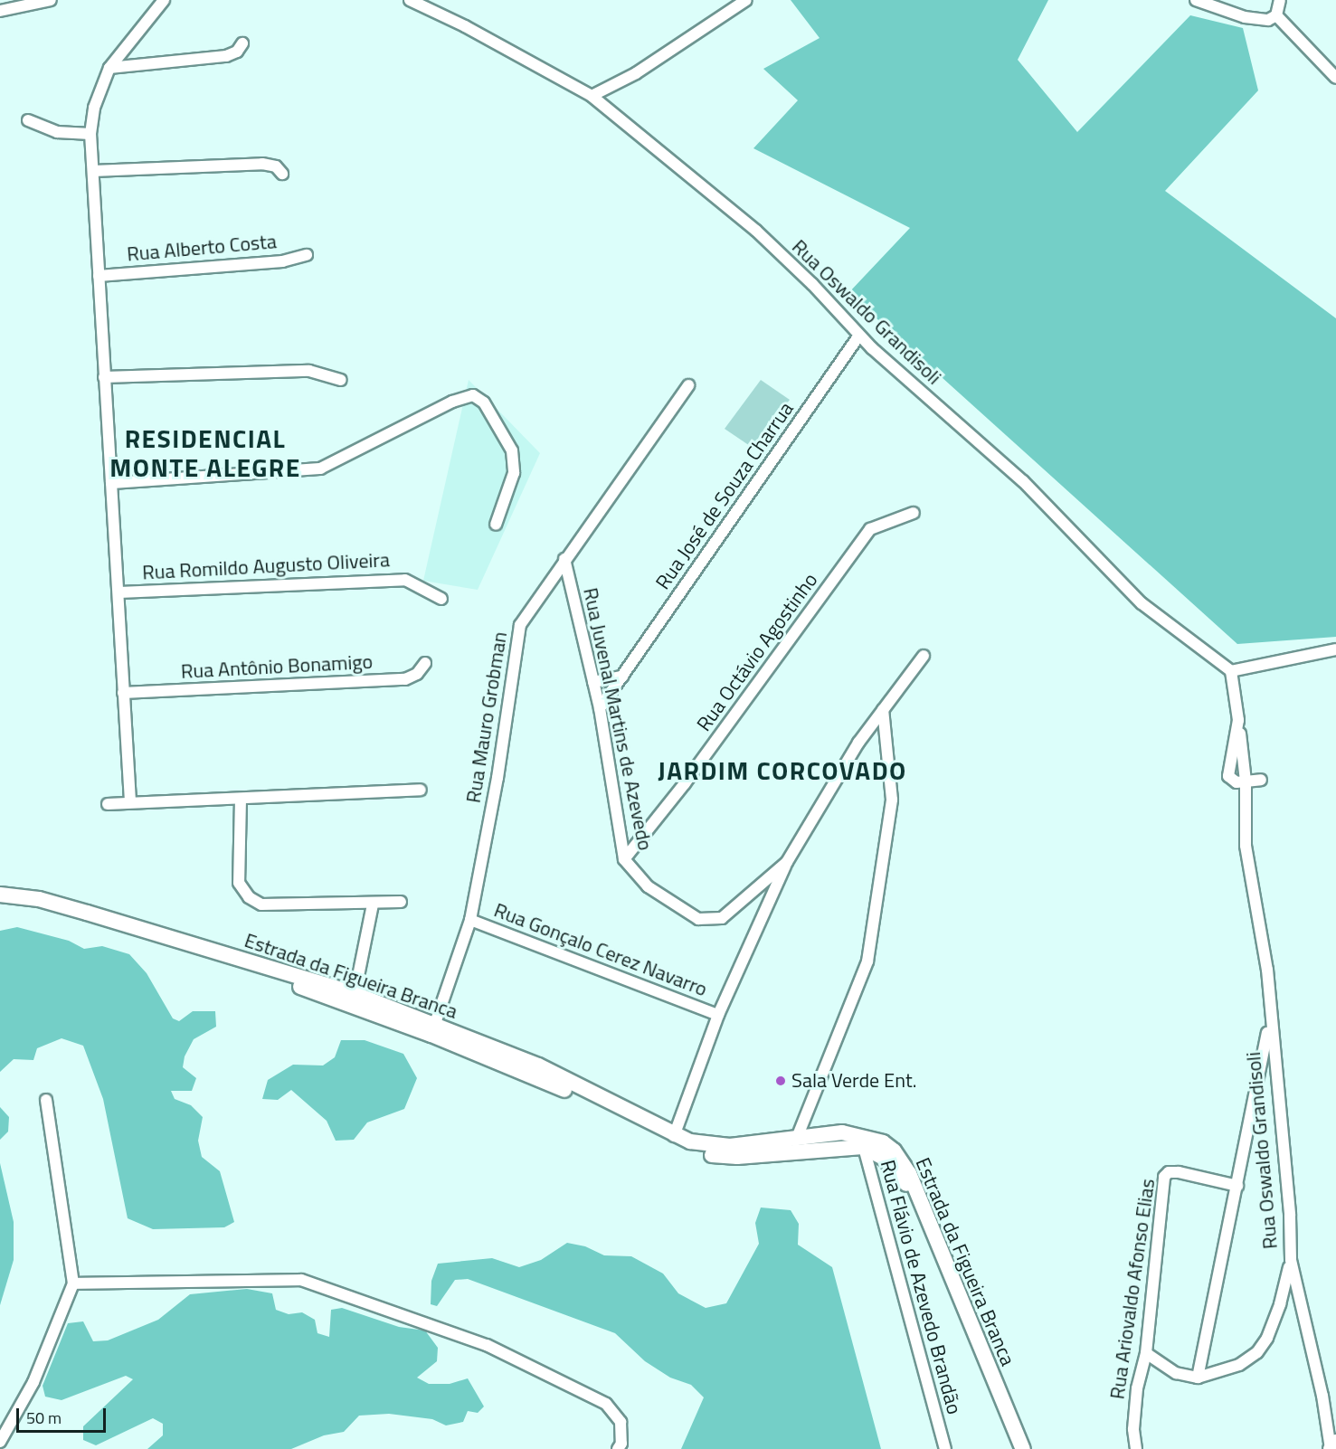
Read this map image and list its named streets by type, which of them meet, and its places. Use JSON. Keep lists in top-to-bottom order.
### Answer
{
  "streets": {
    "main road": ["Estrada da Figueira Branca"],
    "street": [
      "Rua Alberto Costa",
      "Rua Oswaldo Grandisoli",
      "Rua José de Souza Charrua",
      "Rua Romildo Augusto Oliveira",
      "Rua Octávio Agostinho",
      "Rua Antônio Bonamigo",
      "Rua Mauro Grobman",
      "Rua Juvenal Martins de Azevedo",
      "Rua Gonçalo Cerez Navarro",
      "Rua Flávio de Azevedo Brandão",
      "Rua Ariovaldo Afonso Elias"
    ]
  },
  "crossings": [
    ["Rua Oswaldo Grandisoli", "Rua José de Souza Charrua"],
    ["Rua José de Souza Charrua", "Rua Juvenal Martins de Azevedo"],
    ["Rua Octávio Agostinho", "Rua Juvenal Martins de Azevedo"],
    ["Rua Mauro Grobman", "Rua Juvenal Martins de Azevedo"],
    ["Rua Mauro Grobman", "Rua Gonçalo Cerez Navarro"],
    ["Rua Mauro Grobman", "Estrada da Figueira Branca"],
    ["Estrada da Figueira Branca", "Rua Flávio de Azevedo Brandão"]
  ],
  "districts": ["RESIDENCIAL MONTE ALEGRE", "JARDIM CORCOVADO"],
  "places": ["Sala Verde Ent."],
  "scale_bar": "50 m"
}
